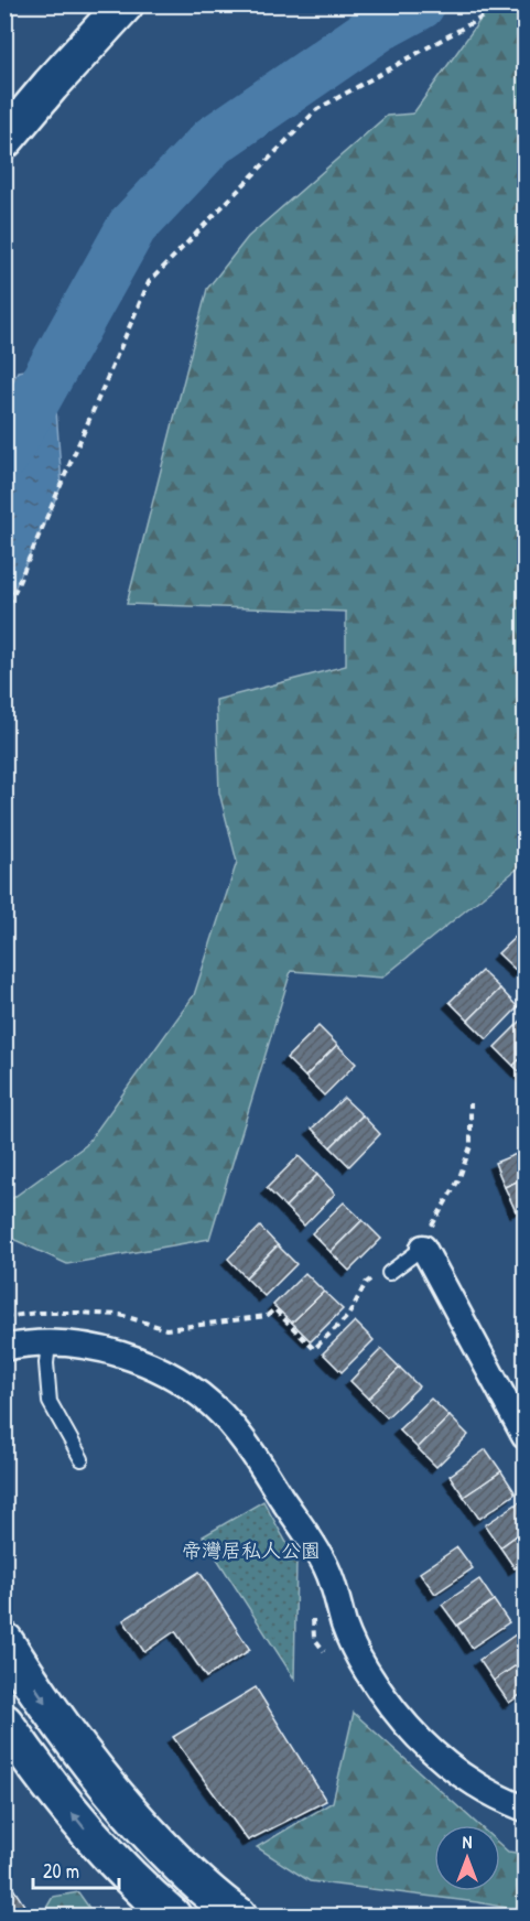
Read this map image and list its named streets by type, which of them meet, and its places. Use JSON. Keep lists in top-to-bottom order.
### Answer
{
  "parks": ["帝灣居私人公園"],
  "scale_bar": "20 m",
  "north": "top"
}
